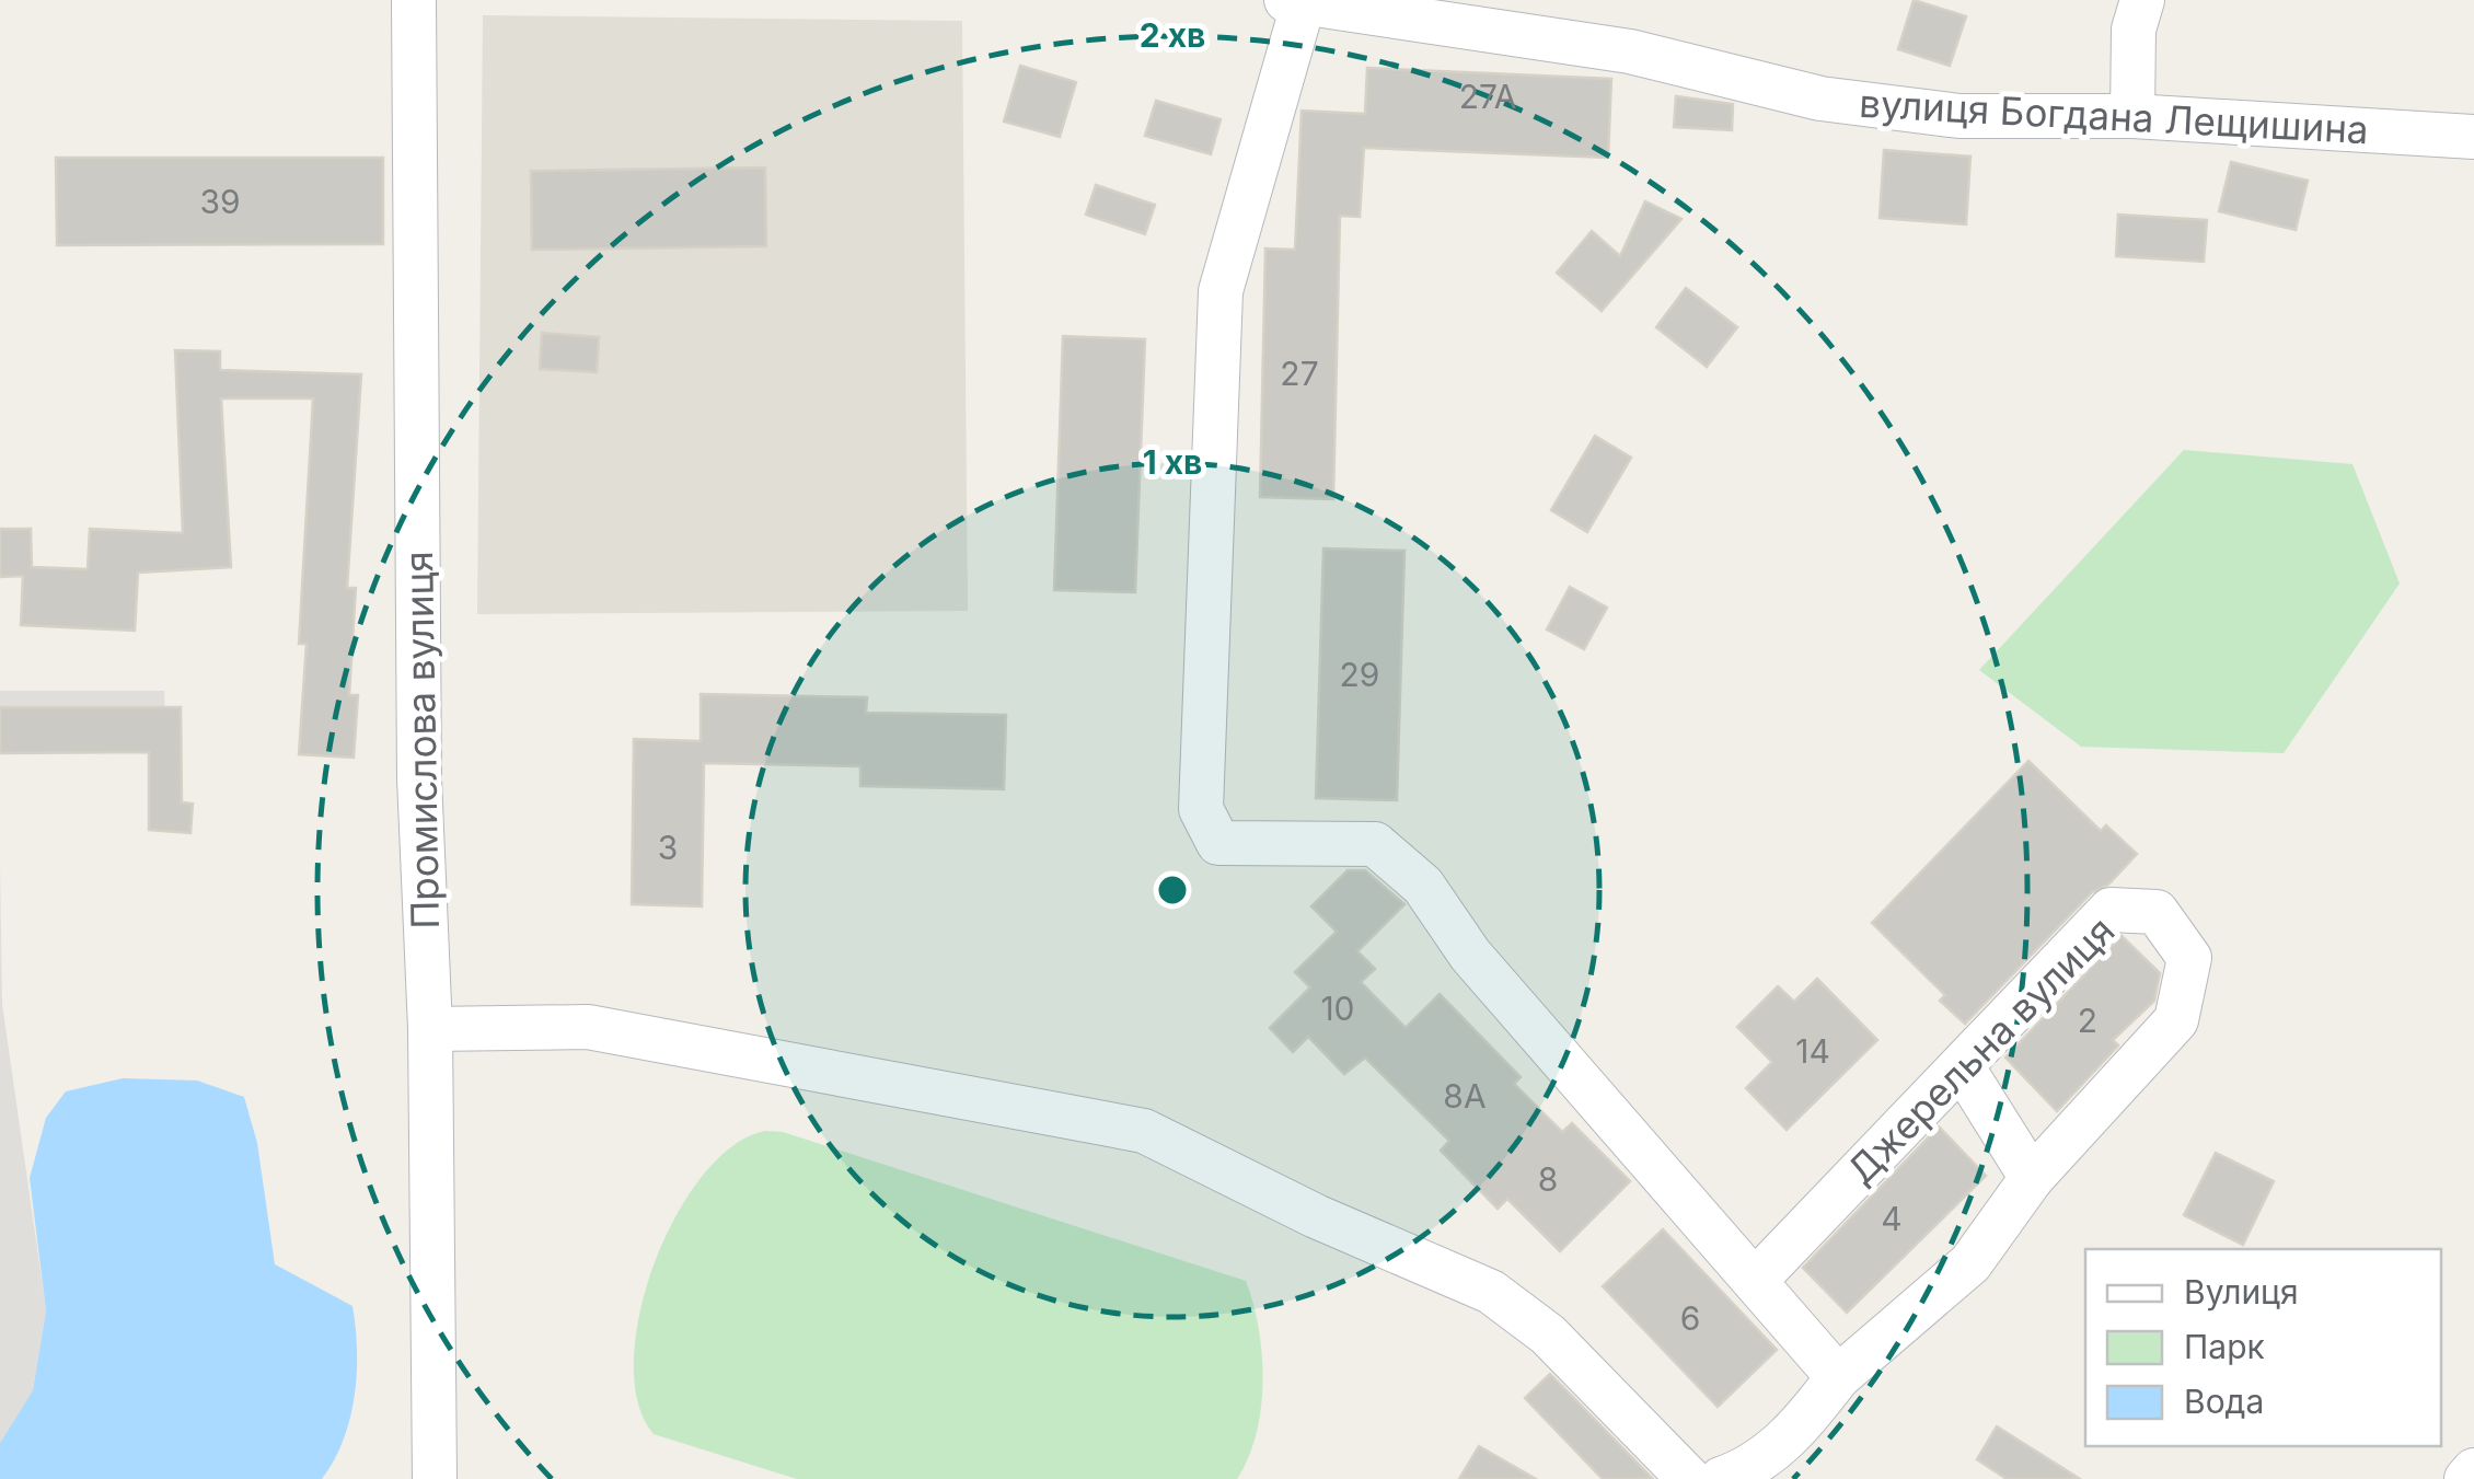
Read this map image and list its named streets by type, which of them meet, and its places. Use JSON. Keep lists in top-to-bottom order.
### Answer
{
  "streets": {
    "street": ["вулиця Богдана Лещишина", "Промислова вулиця", "Джерельна вулиця"]
  },
  "house_numbers": [
    "27А",
    "39",
    "27",
    "29",
    "3",
    "10",
    "2",
    "14",
    "8А",
    "8",
    "4",
    "6"
  ],
  "legend": ["Вулиця", "Парк", "Вода"],
  "rings": ["2 хв", "1 хв"]
}
